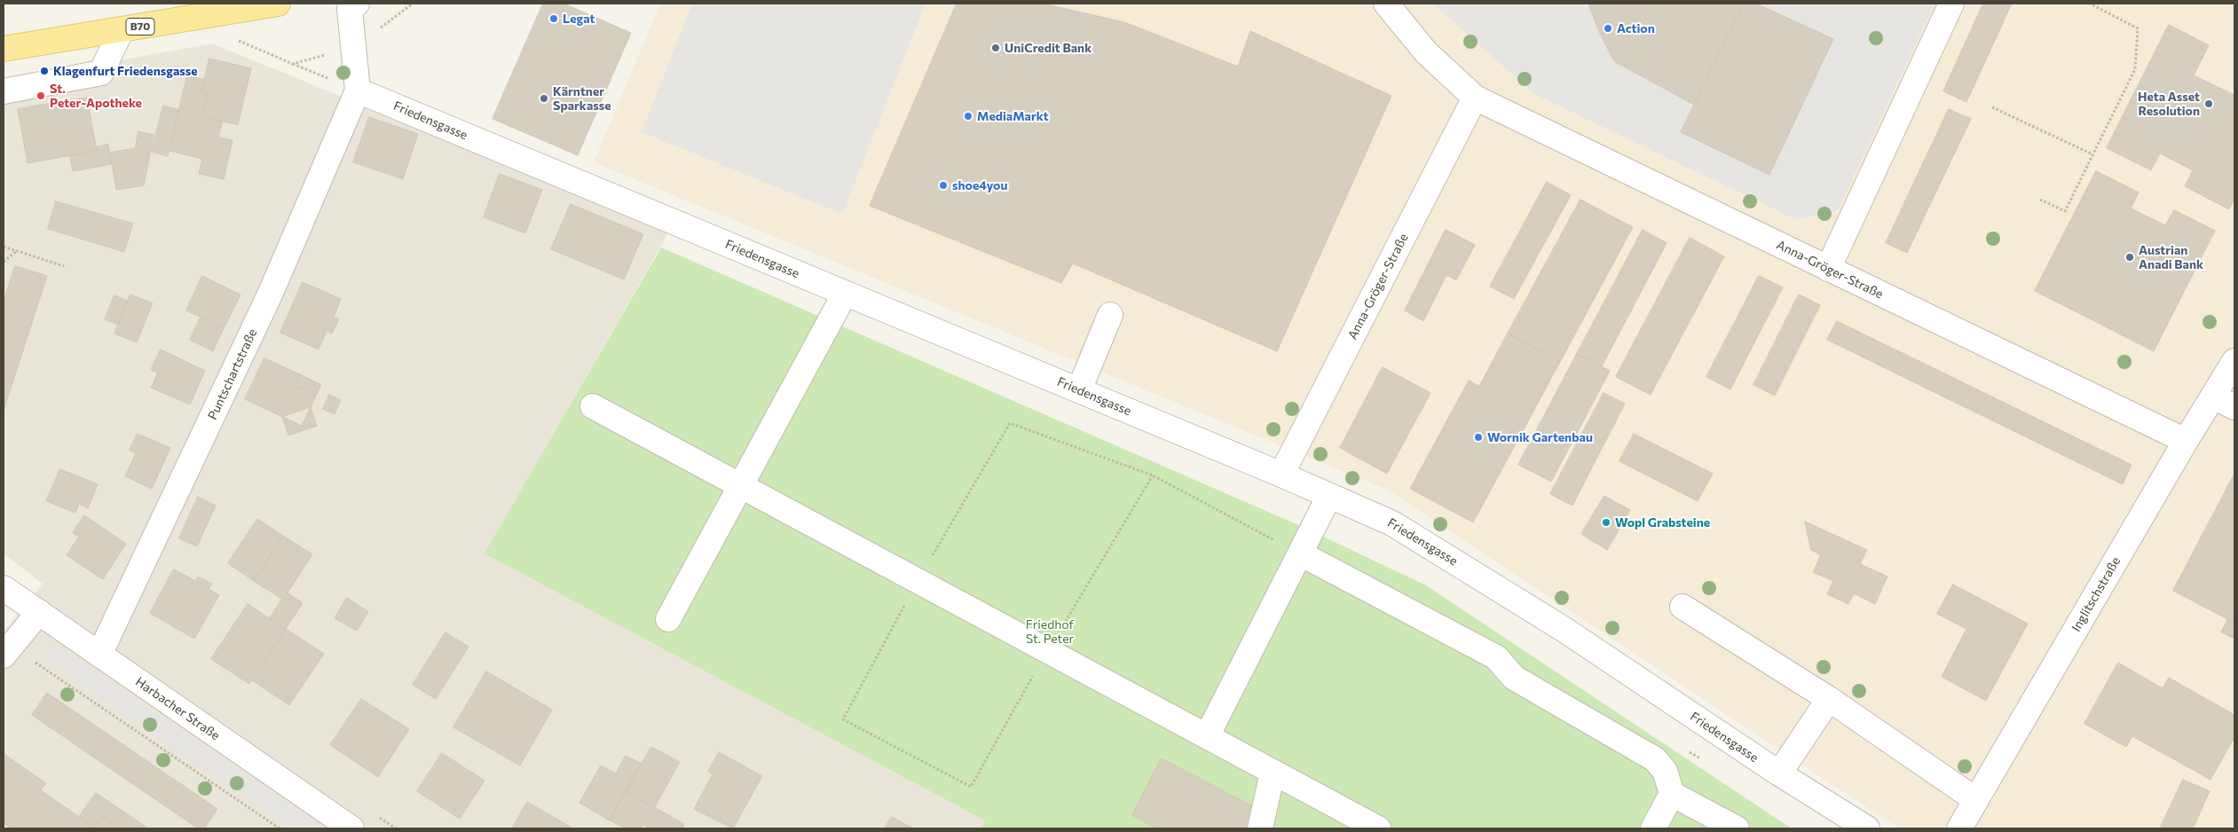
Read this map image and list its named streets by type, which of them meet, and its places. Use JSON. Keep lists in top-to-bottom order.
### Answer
{
  "streets": {
    "main road": ["B70"],
    "street": [
      "Friedensgasse",
      "Anna-Gröger-Straße",
      "Puntschartstraße",
      "Inglitschstraße",
      "Harbacher Straße"
    ]
  },
  "crossings": [
    ["Friedensgasse", "Anna-Gröger-Straße"],
    ["Friedensgasse", "Puntschartstraße"],
    ["Anna-Gröger-Straße", "Inglitschstraße"],
    ["Puntschartstraße", "Harbacher Straße"]
  ],
  "parks": ["Friedhof St. Peter"],
  "places": [
    "Legat",
    "Action",
    "UniCredit Bank",
    "Klagenfurt Friedensgasse",
    "St. Peter-Apotheke",
    "Kärntner Sparkasse",
    "Heta Asset Resolution",
    "MediaMarkt",
    "shoe4you",
    "Austrian Anadi Bank",
    "Wornik Gartenbau",
    "Wopl Grabsteine"
  ]
}
